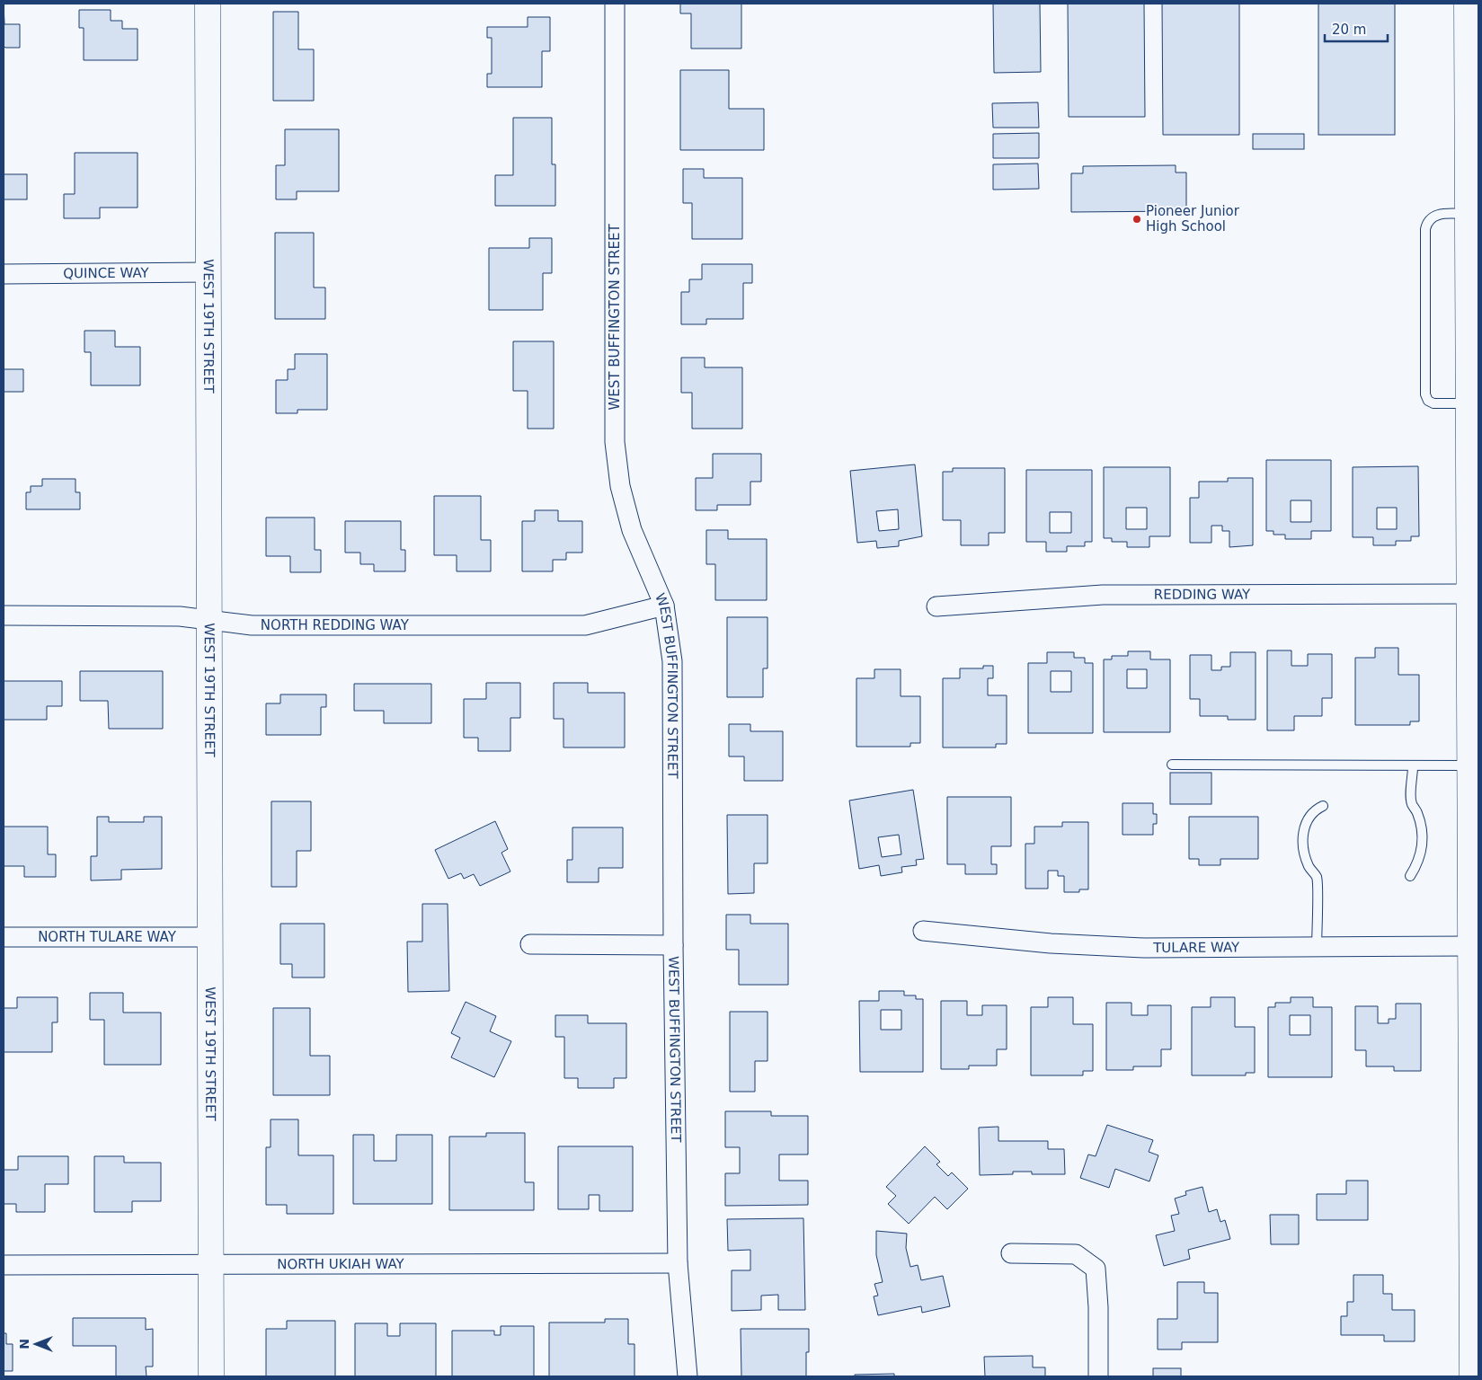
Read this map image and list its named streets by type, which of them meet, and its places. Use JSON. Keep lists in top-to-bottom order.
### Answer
{
  "streets": {
    "main road": ["WEST 19TH STREET"],
    "street": [
      "QUINCE WAY",
      "WEST BUFFINGTON STREET",
      "REDDING WAY",
      "NORTH REDDING WAY",
      "NORTH TULARE WAY",
      "TULARE WAY",
      "NORTH UKIAH WAY"
    ]
  },
  "crossings": [
    ["QUINCE WAY", "WEST 19TH STREET"],
    ["WEST BUFFINGTON STREET", "NORTH REDDING WAY"],
    ["WEST BUFFINGTON STREET", "NORTH UKIAH WAY"],
    ["WEST 19TH STREET", "NORTH REDDING WAY"],
    ["WEST 19TH STREET", "NORTH TULARE WAY"],
    ["WEST 19TH STREET", "NORTH UKIAH WAY"]
  ],
  "places": ["Pioneer Junior High School"],
  "scale_bar": "20 m",
  "north": "left"
}
